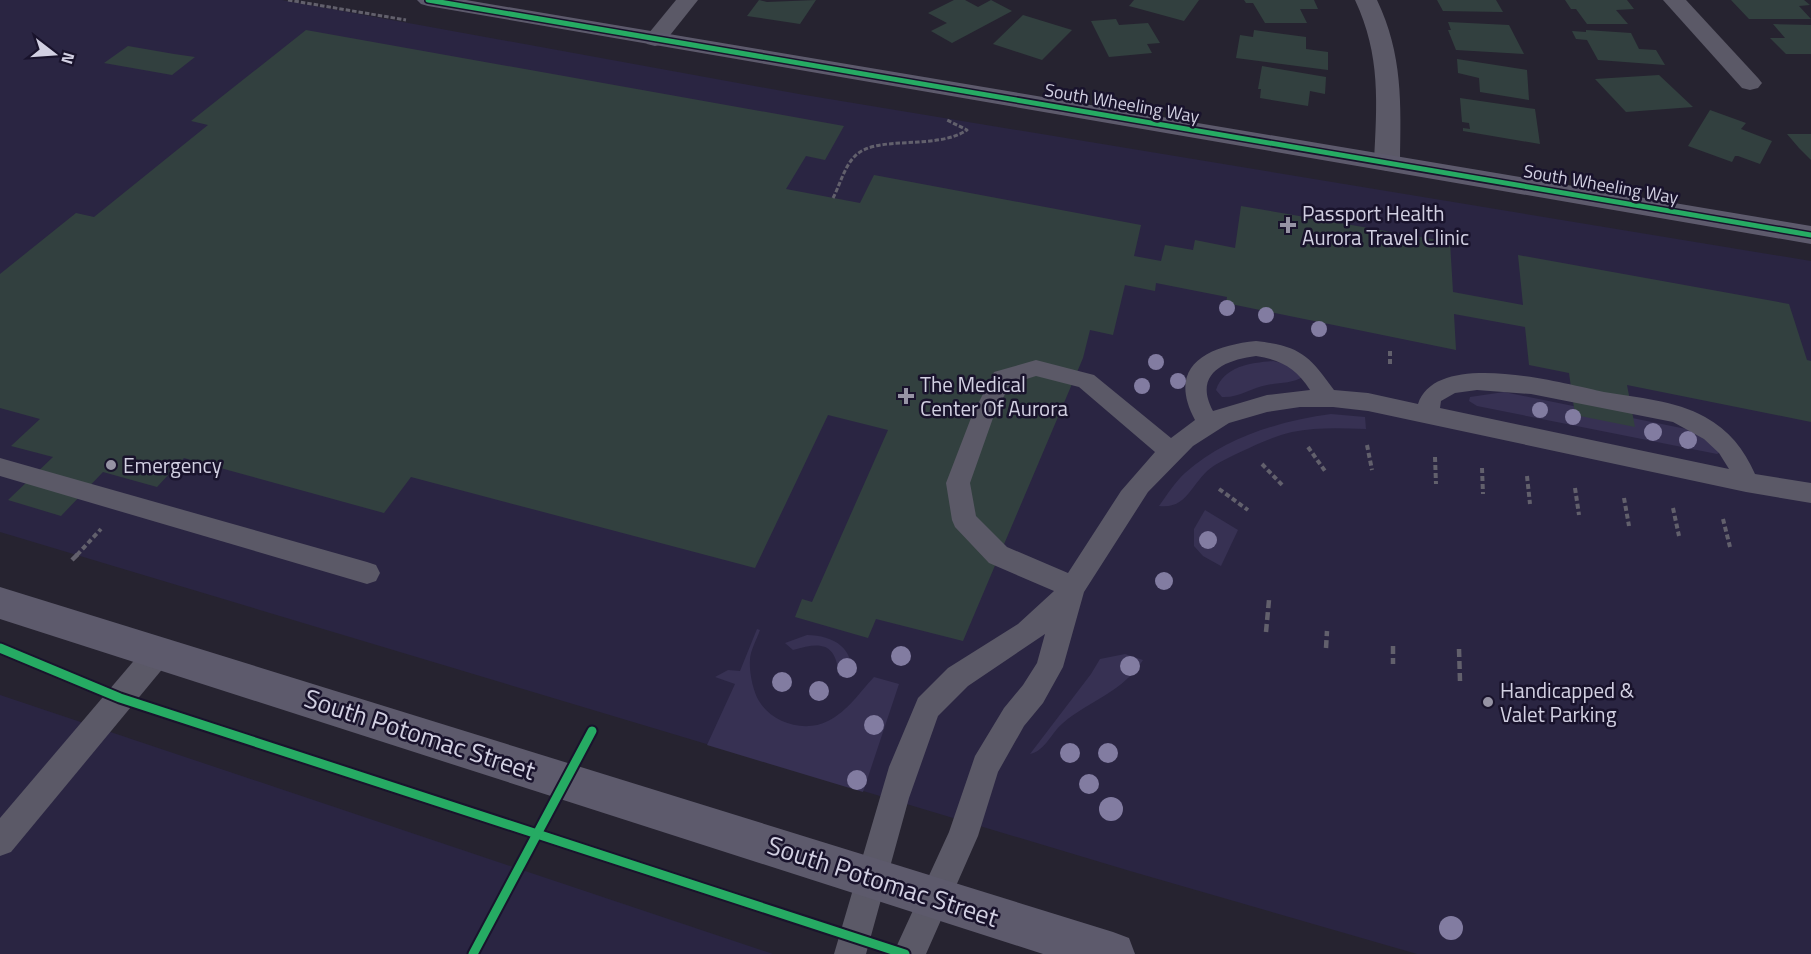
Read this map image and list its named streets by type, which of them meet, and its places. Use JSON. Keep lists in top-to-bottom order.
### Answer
{
  "streets": {
    "street": ["South Wheeling Way", "South Potomac Street"]
  },
  "places": {
    "health": ["Passport Health Aurora Travel Clinic", "The Medical Center Of Aurora"],
    "other": ["Emergency", "Handicapped & Valet Parking"]
  },
  "north": "right"
}
